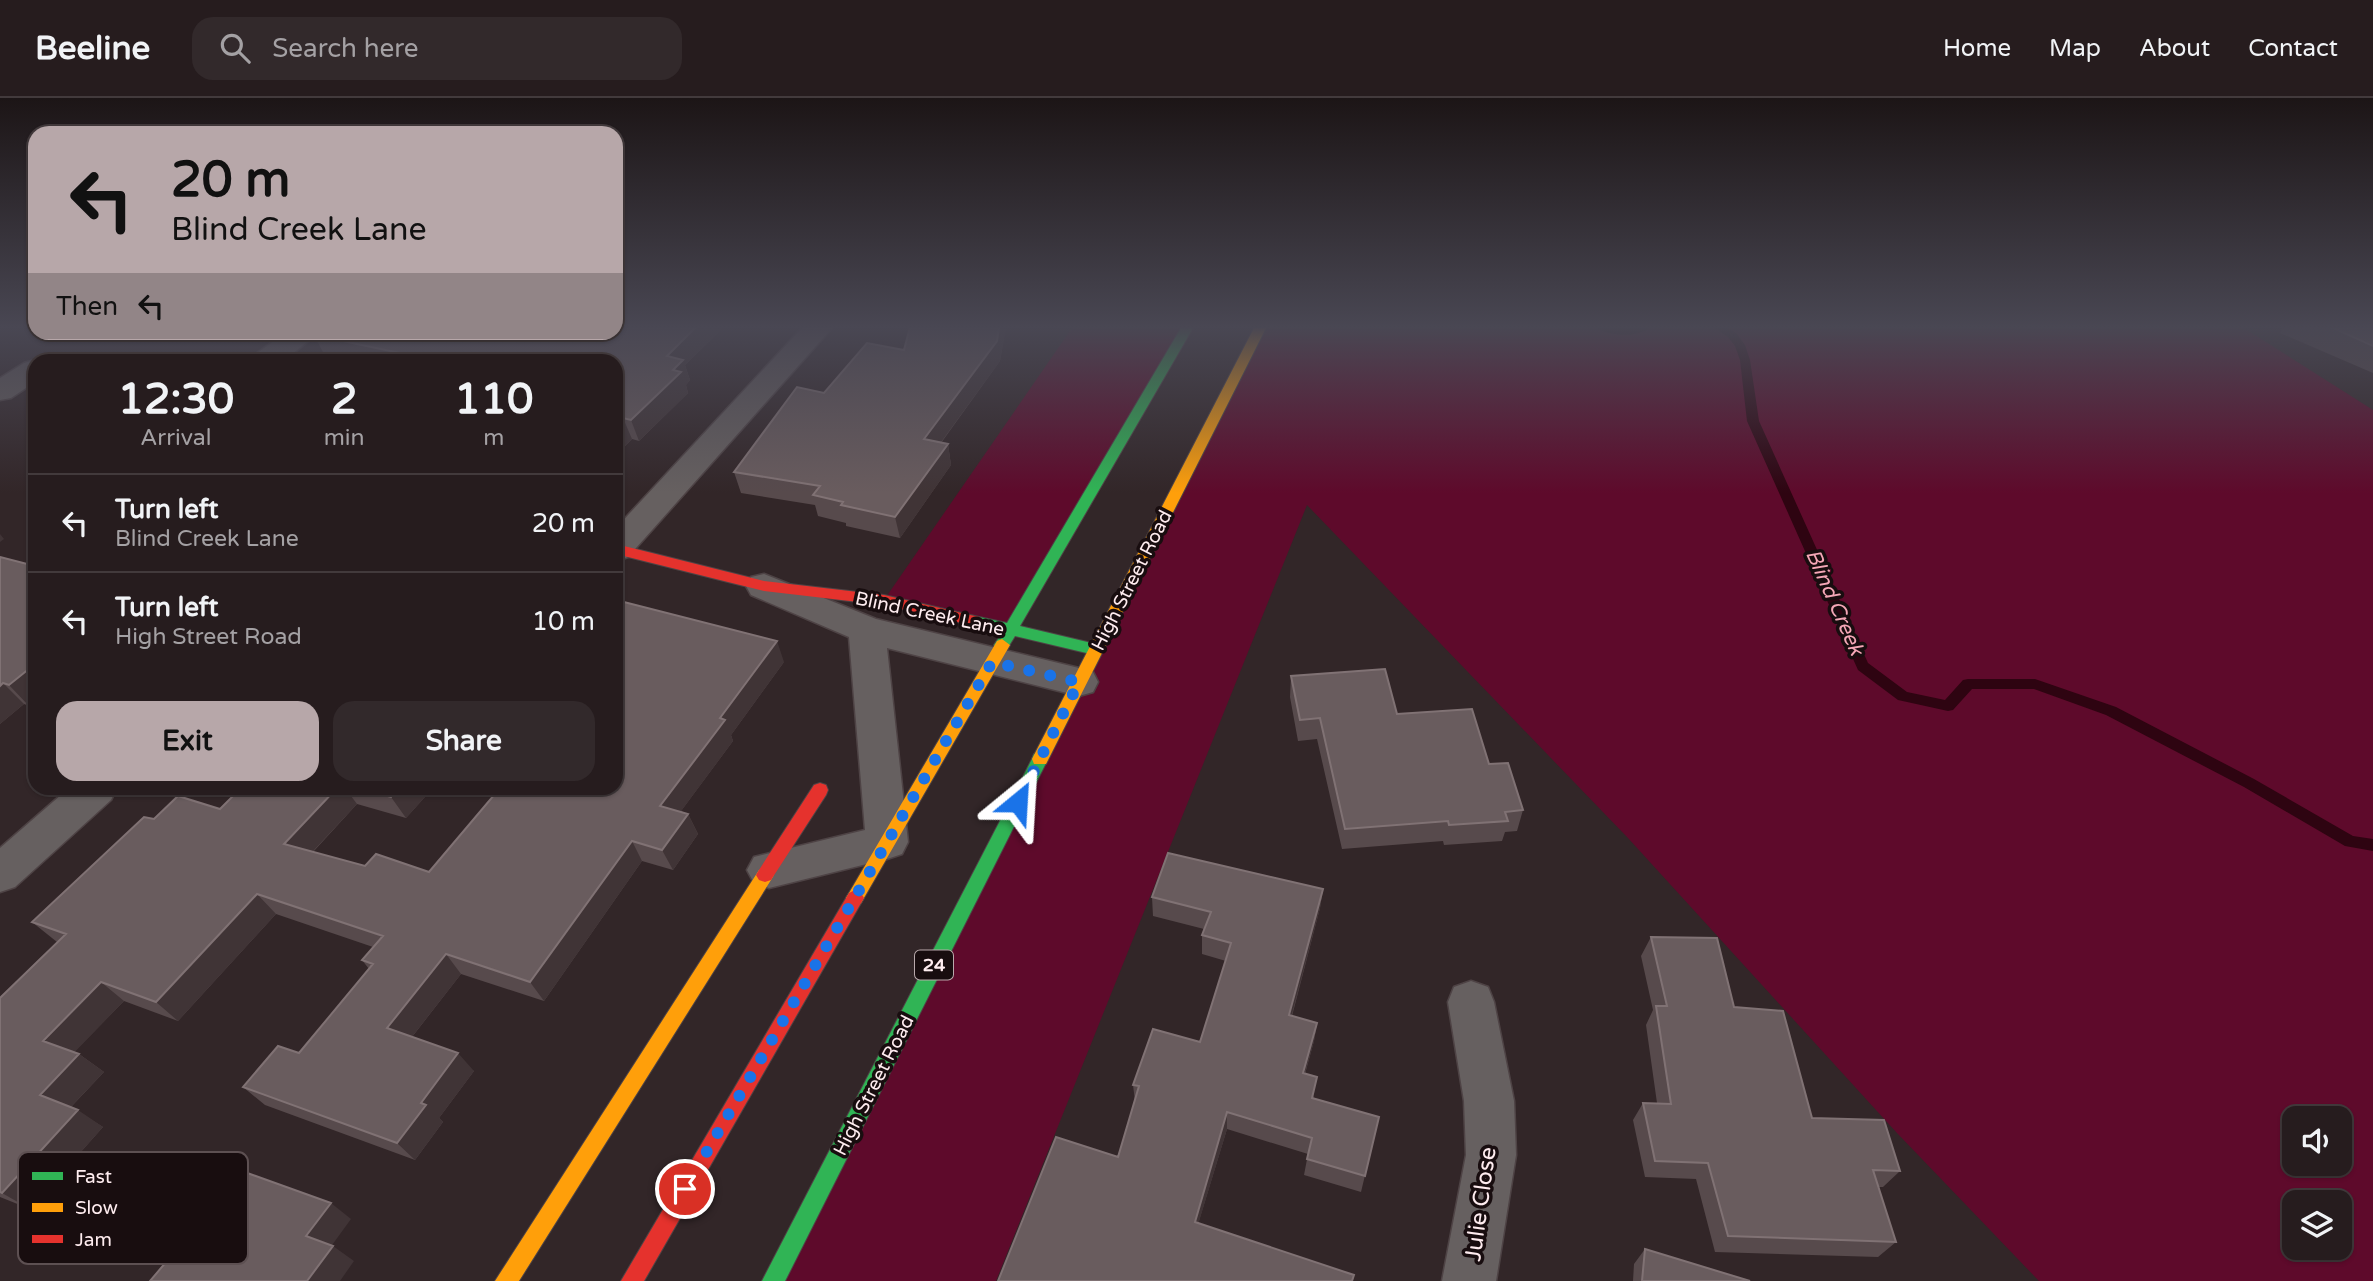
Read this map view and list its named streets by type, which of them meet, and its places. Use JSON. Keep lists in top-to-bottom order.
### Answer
{
  "streets": {
    "main road": ["High Street Road", "Blind Creek Lane", "24"],
    "street": ["Julie Close"]
  },
  "crossings": [
    ["High Street Road", "Blind Creek Lane"]
  ],
  "water": ["Blind Creek"],
  "legend": ["Fast", "Slow", "Jam"],
  "page": {
    "header": "Beeline",
    "search": "Search here",
    "nav": [
      "Home",
      "Map",
      "About",
      "Contact"
    ],
    "turn": ["20 m", "Blind Creek Lane"],
    "then": "Then",
    "eta": [
      "12:30",
      "Arrival",
      "2",
      "min",
      "110",
      "m"
    ],
    "list": [
      {
        "name": "Turn left",
        "note": "Blind Creek Lane",
        "value": "20 m"
      },
      {
        "name": "Turn left",
        "note": "High Street Road",
        "value": "10 m"
      }
    ],
    "buttons": ["Exit", "Share"]
  }
}
